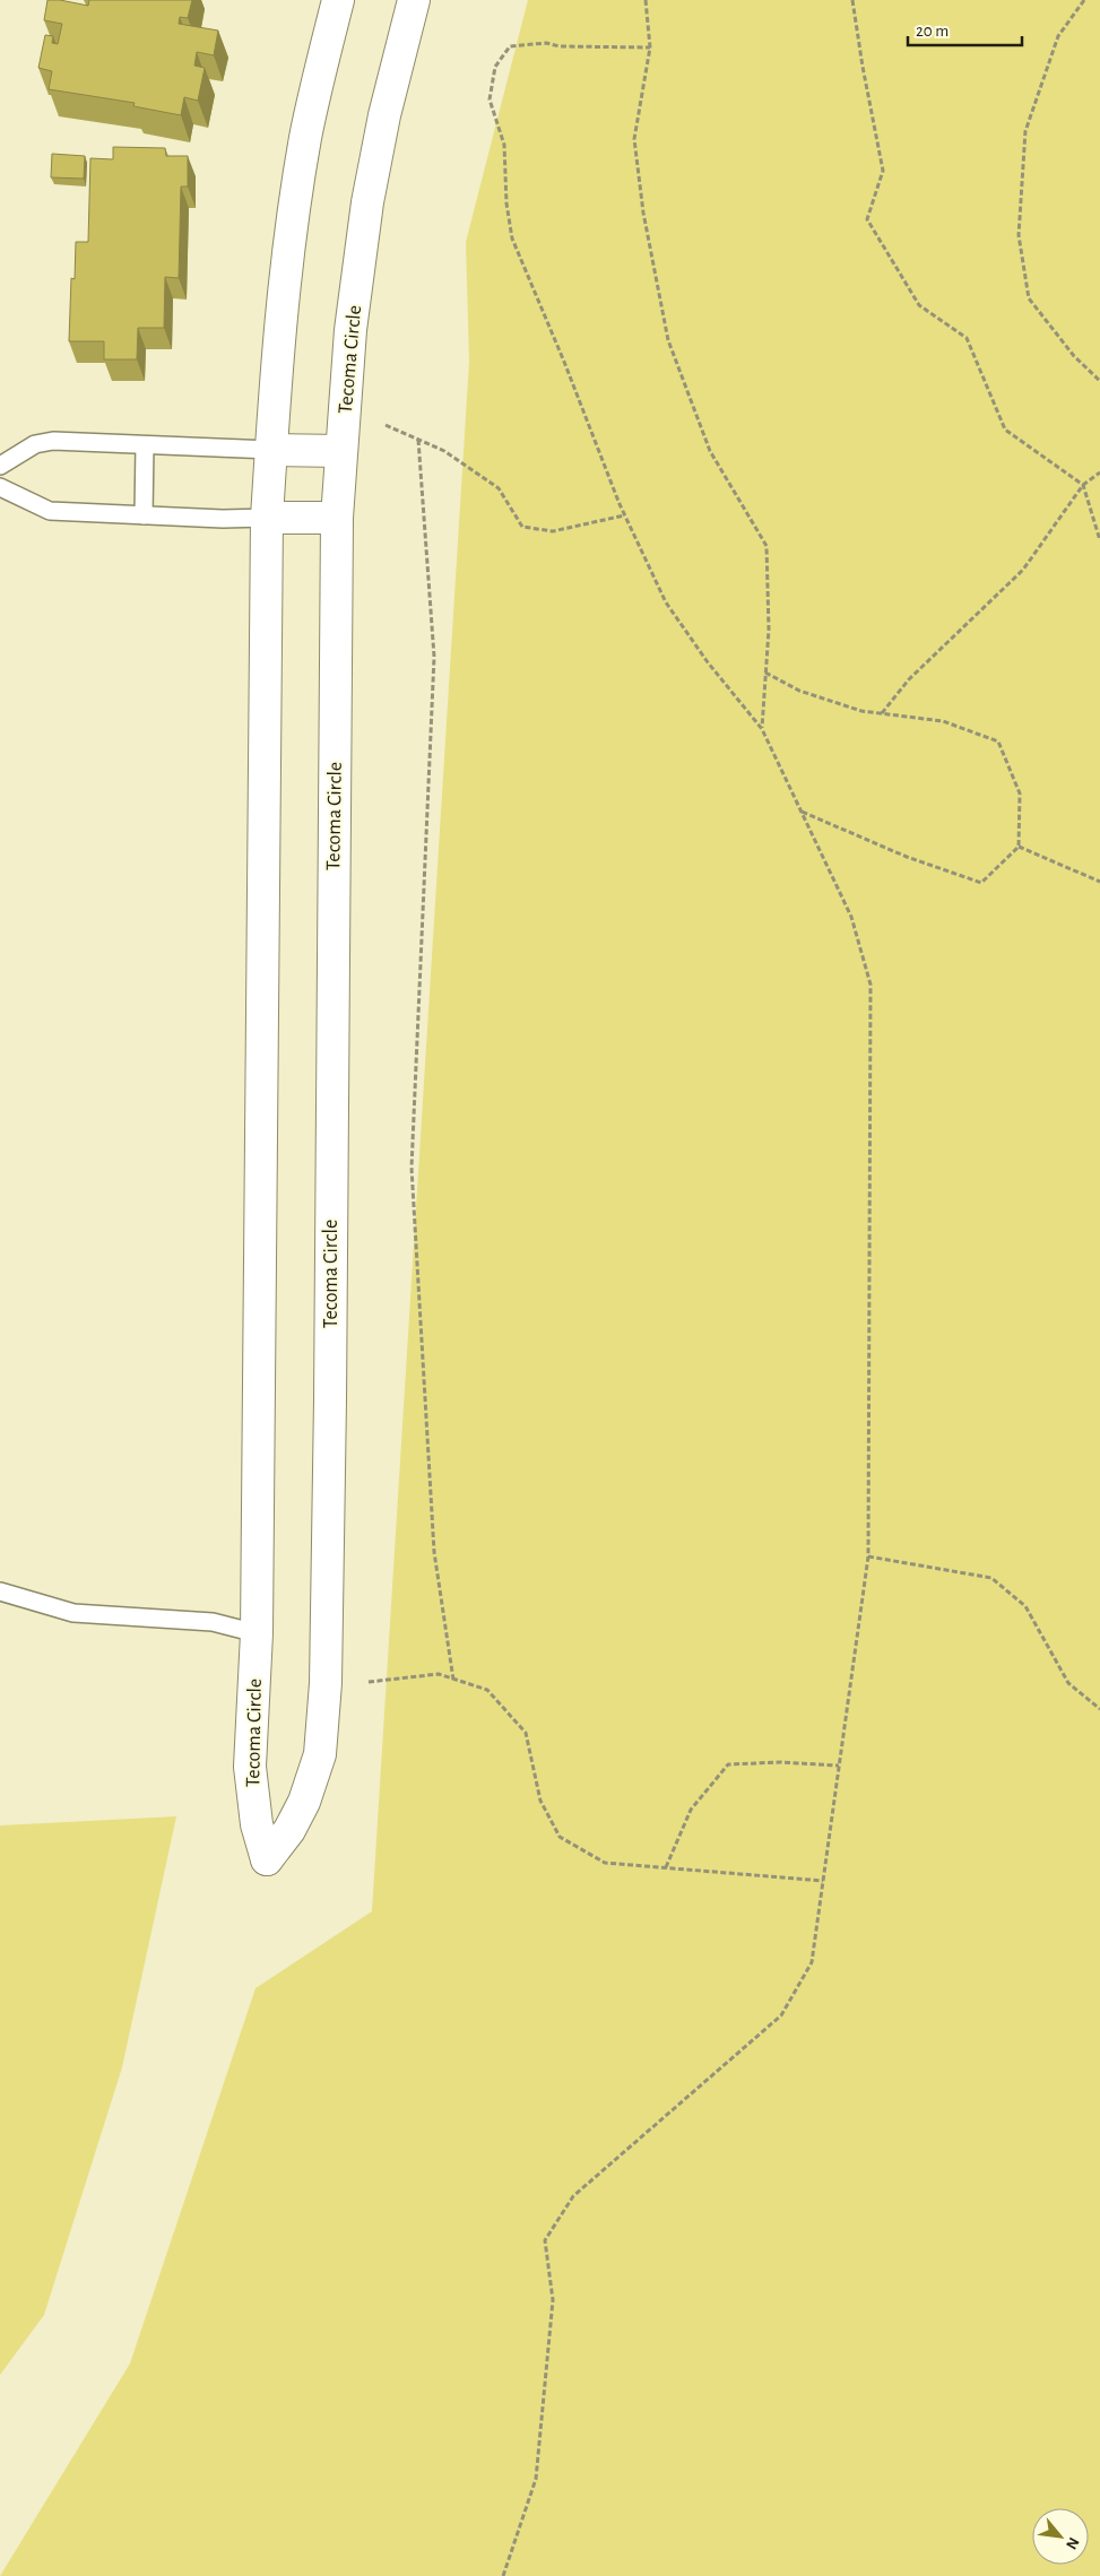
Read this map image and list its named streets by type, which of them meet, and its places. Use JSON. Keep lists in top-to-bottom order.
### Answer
{
  "streets": {
    "street": ["Tecoma Circle"]
  },
  "scale_bar": "20 m",
  "north": "bottom right"
}
